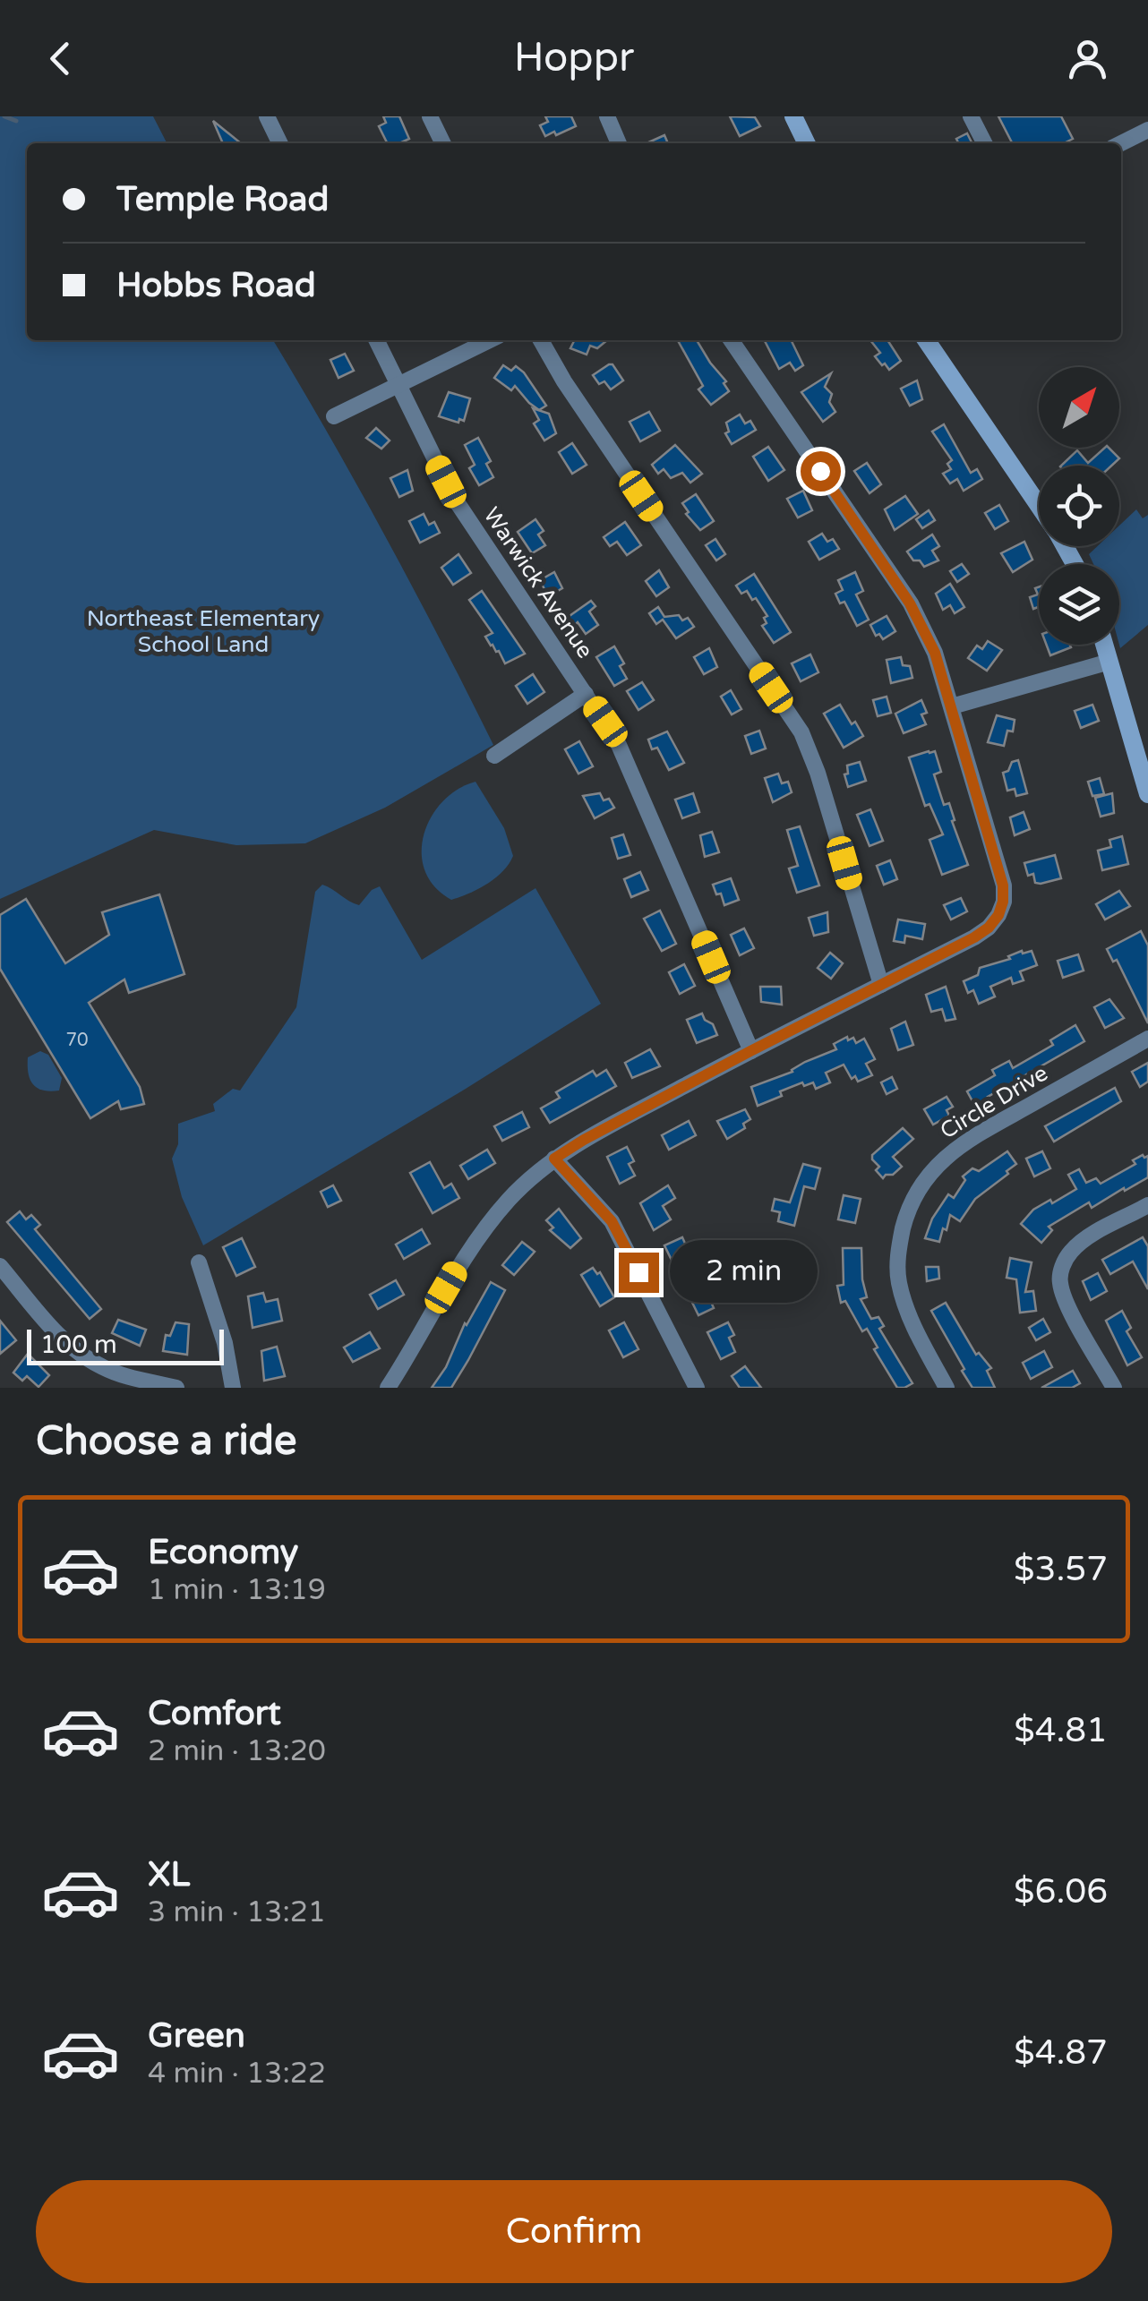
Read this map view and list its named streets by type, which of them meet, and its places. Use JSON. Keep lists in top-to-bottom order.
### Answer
{
  "streets": {
    "street": ["Warwick Avenue", "Circle Drive"]
  },
  "parks": ["Northeast Elementary School Land"],
  "house_numbers": ["70"],
  "scale_bar": "100 m",
  "north": "top right",
  "page": {
    "header": "Hoppr",
    "banner": ["Temple Road", "Hobbs Road"],
    "bubble": "2 min",
    "scale": "100 m",
    "heading": "Choose a ride",
    "list": [
      {
        "name": "Economy",
        "note": "1 min · 13:19",
        "value": "$3.57"
      },
      {
        "name": "Comfort",
        "note": "2 min · 13:20",
        "value": "$4.81"
      },
      {
        "name": "XL",
        "note": "3 min · 13:21",
        "value": "$6.06"
      },
      {
        "name": "Green",
        "note": "4 min · 13:22",
        "value": "$4.87"
      }
    ],
    "buttons": "Confirm"
  }
}
